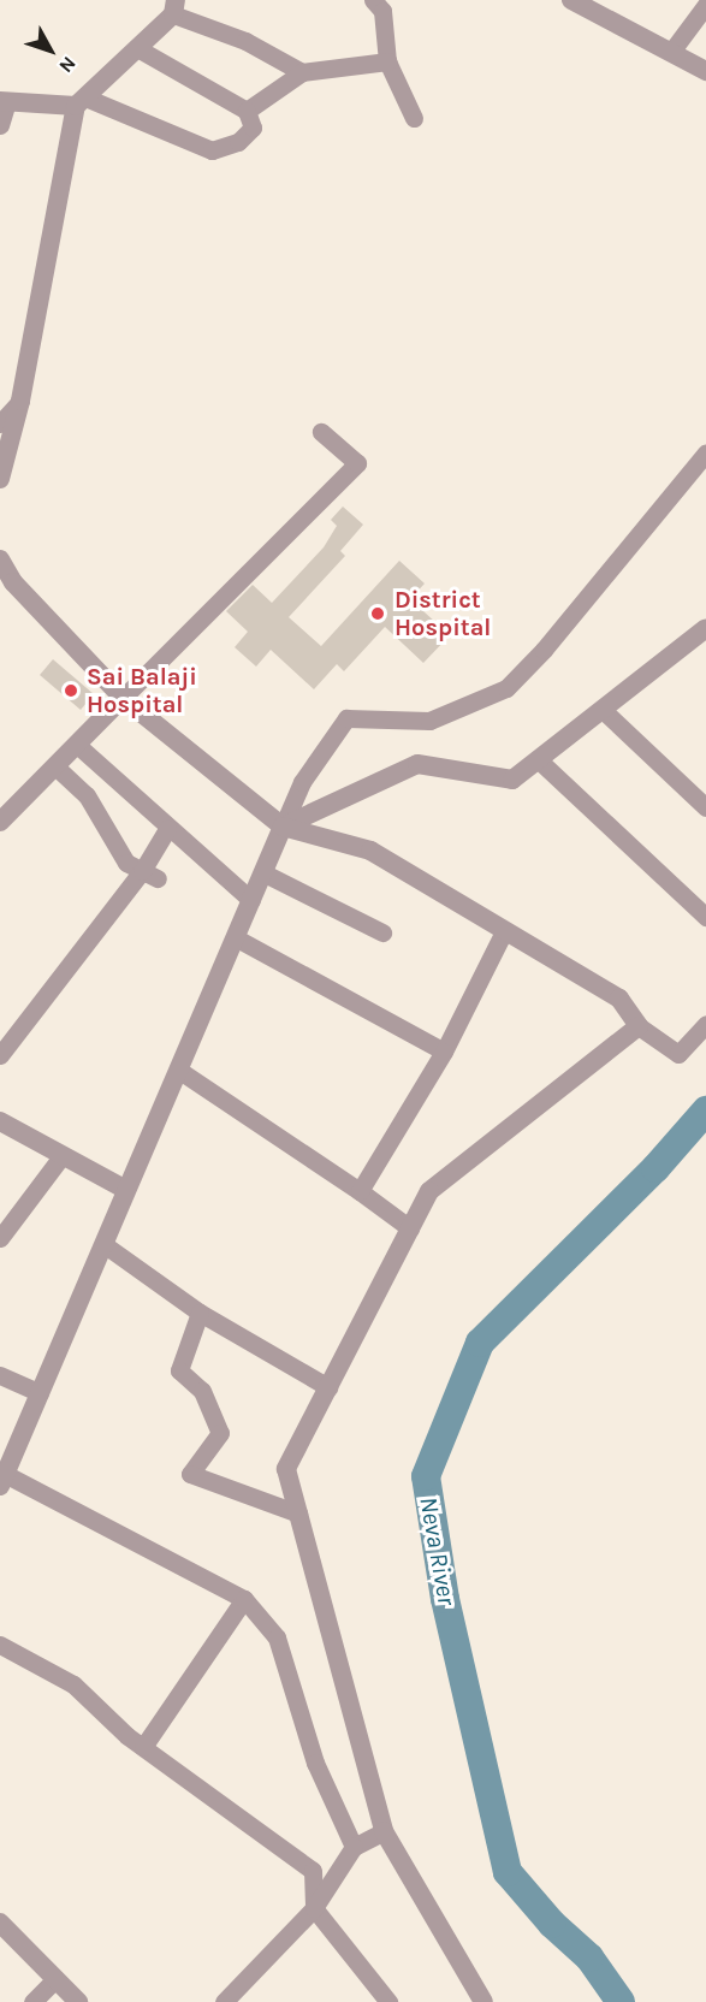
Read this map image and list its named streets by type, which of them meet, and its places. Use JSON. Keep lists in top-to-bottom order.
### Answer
{
  "water": ["Neva River"],
  "places": ["District Hospital", "Sai Balaji Hospital"],
  "north": "bottom right"
}
